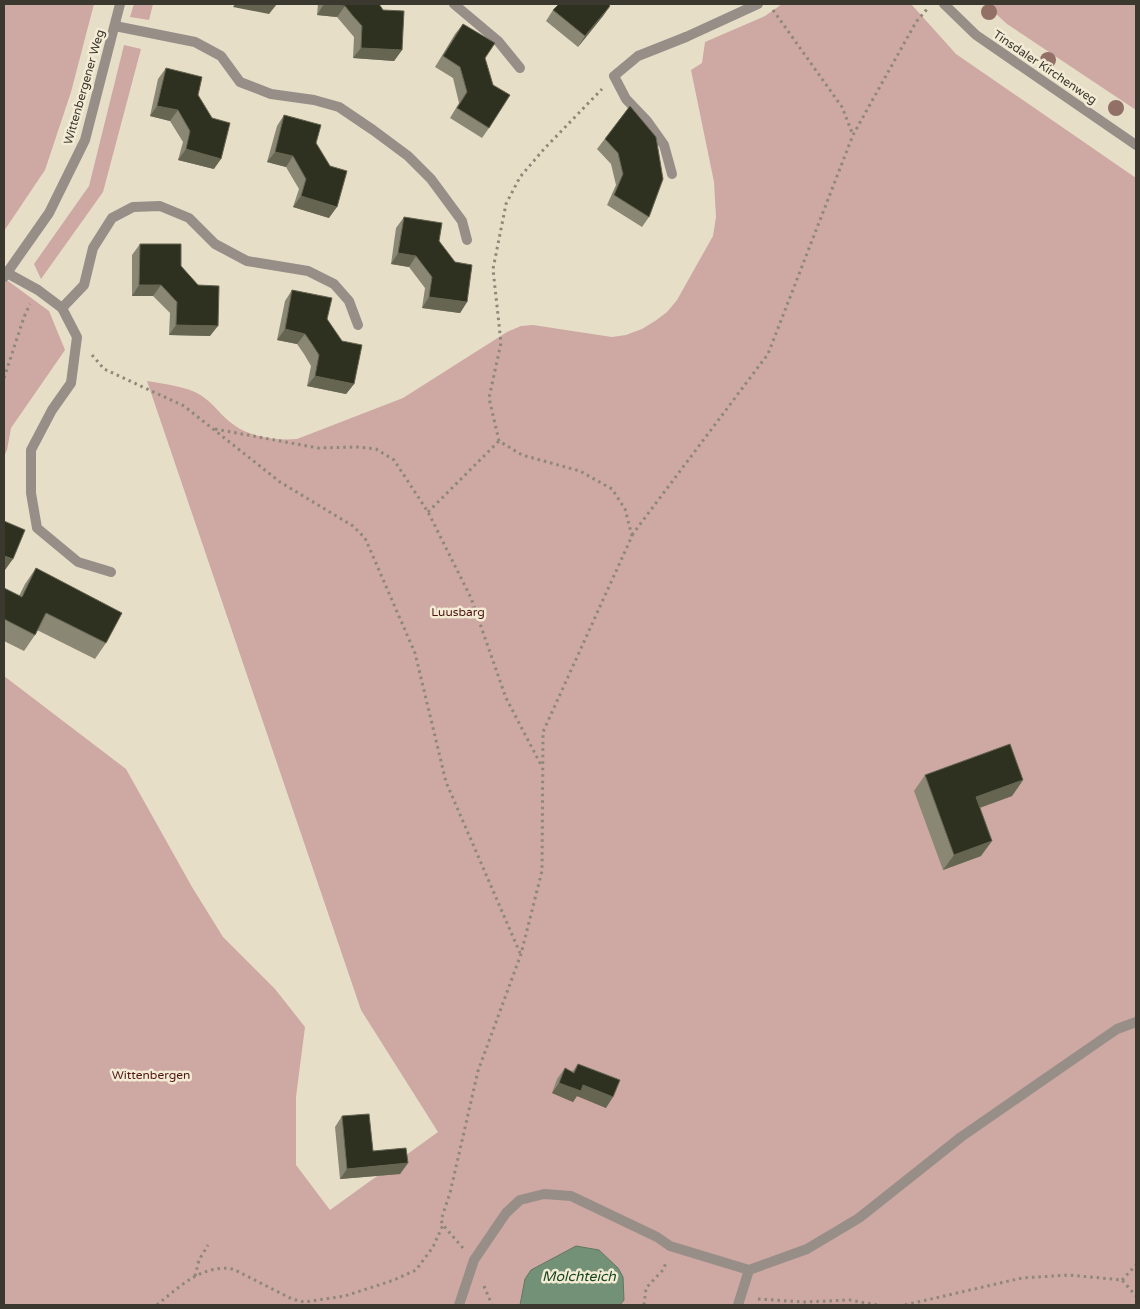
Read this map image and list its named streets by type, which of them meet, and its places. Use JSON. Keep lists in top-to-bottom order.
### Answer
{
  "streets": {
    "street": ["Tinsdaler Kirchenweg", "Wittenbergener Weg"]
  },
  "water": ["Molchteich"],
  "parks": ["Luusbarg", "Wittenbergen"]
}
